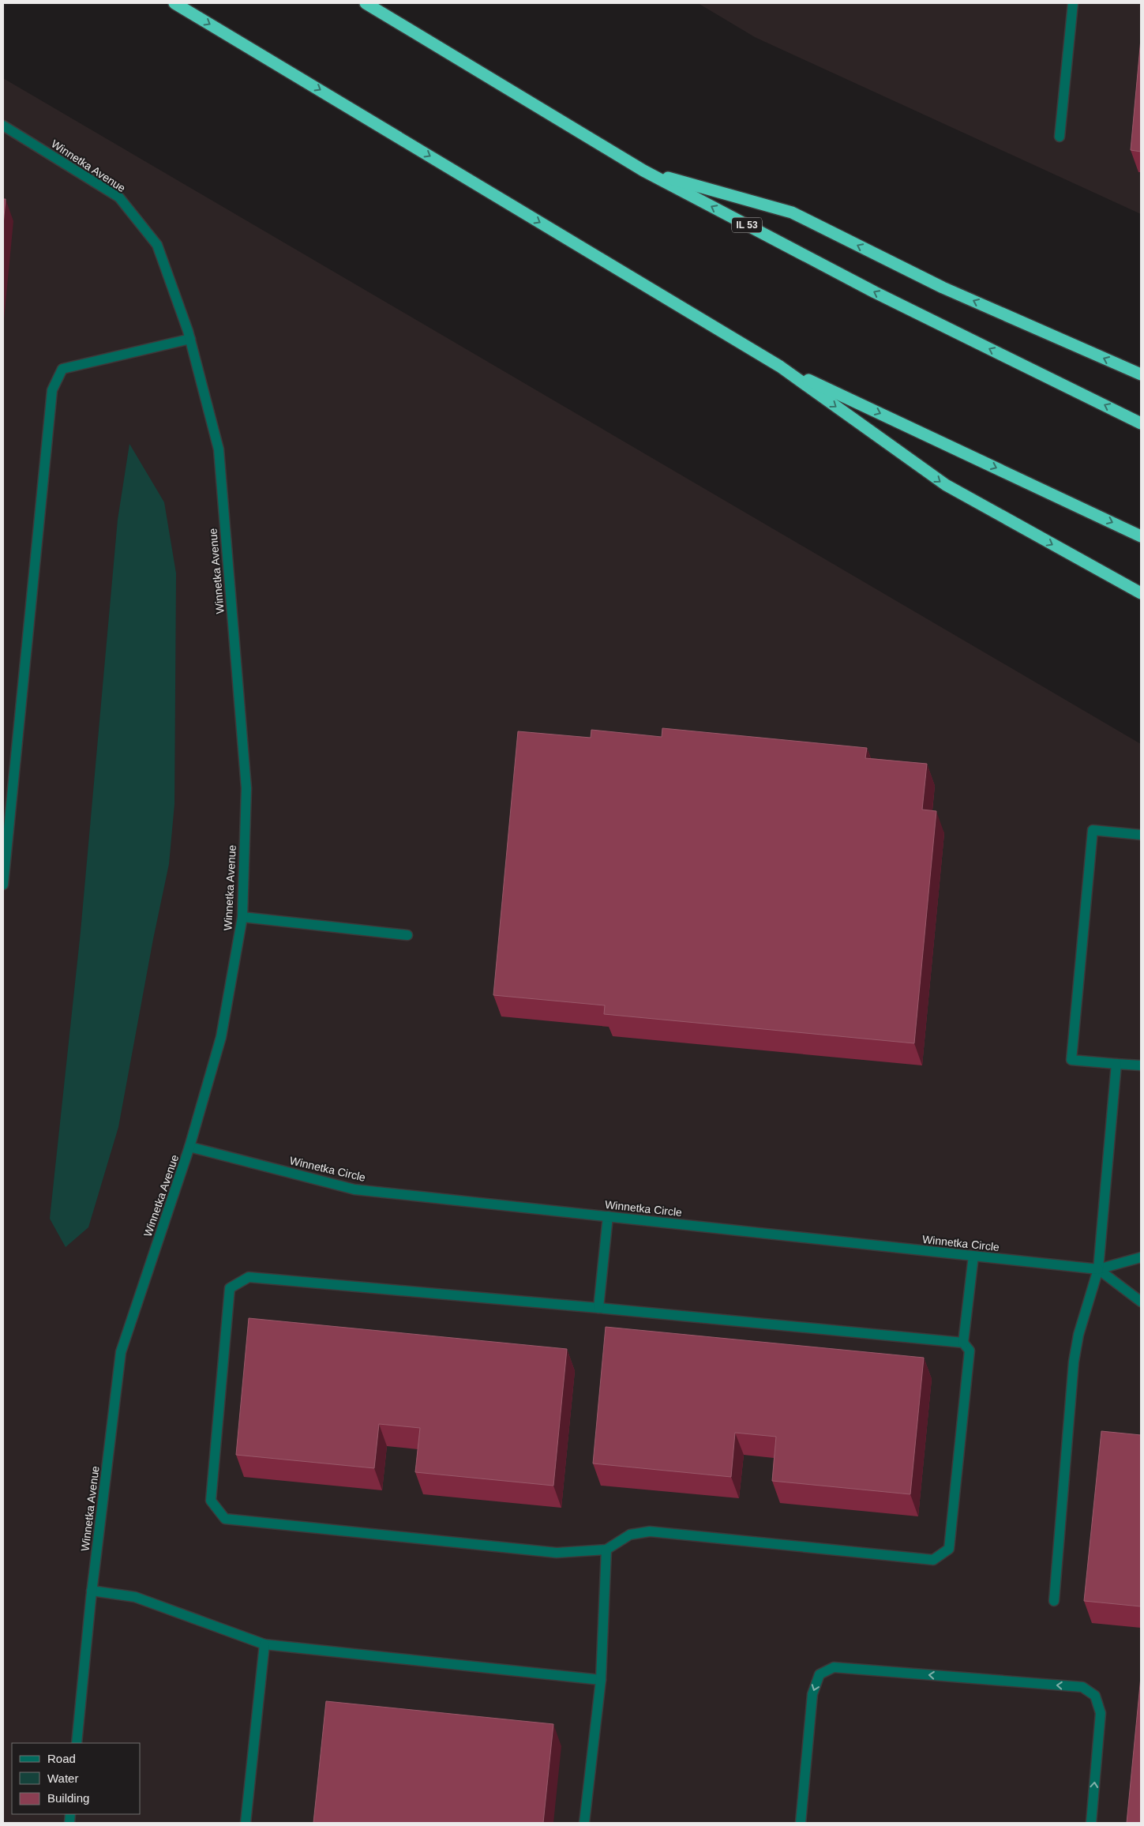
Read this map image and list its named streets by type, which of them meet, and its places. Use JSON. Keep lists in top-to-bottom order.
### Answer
{
  "streets": {
    "highway": ["IL 53"],
    "street": ["Winnetka Avenue", "Winnetka Circle"]
  },
  "crossings": [
    ["Winnetka Avenue", "Winnetka Circle"]
  ],
  "legend": ["Road", "Water", "Building"]
}
